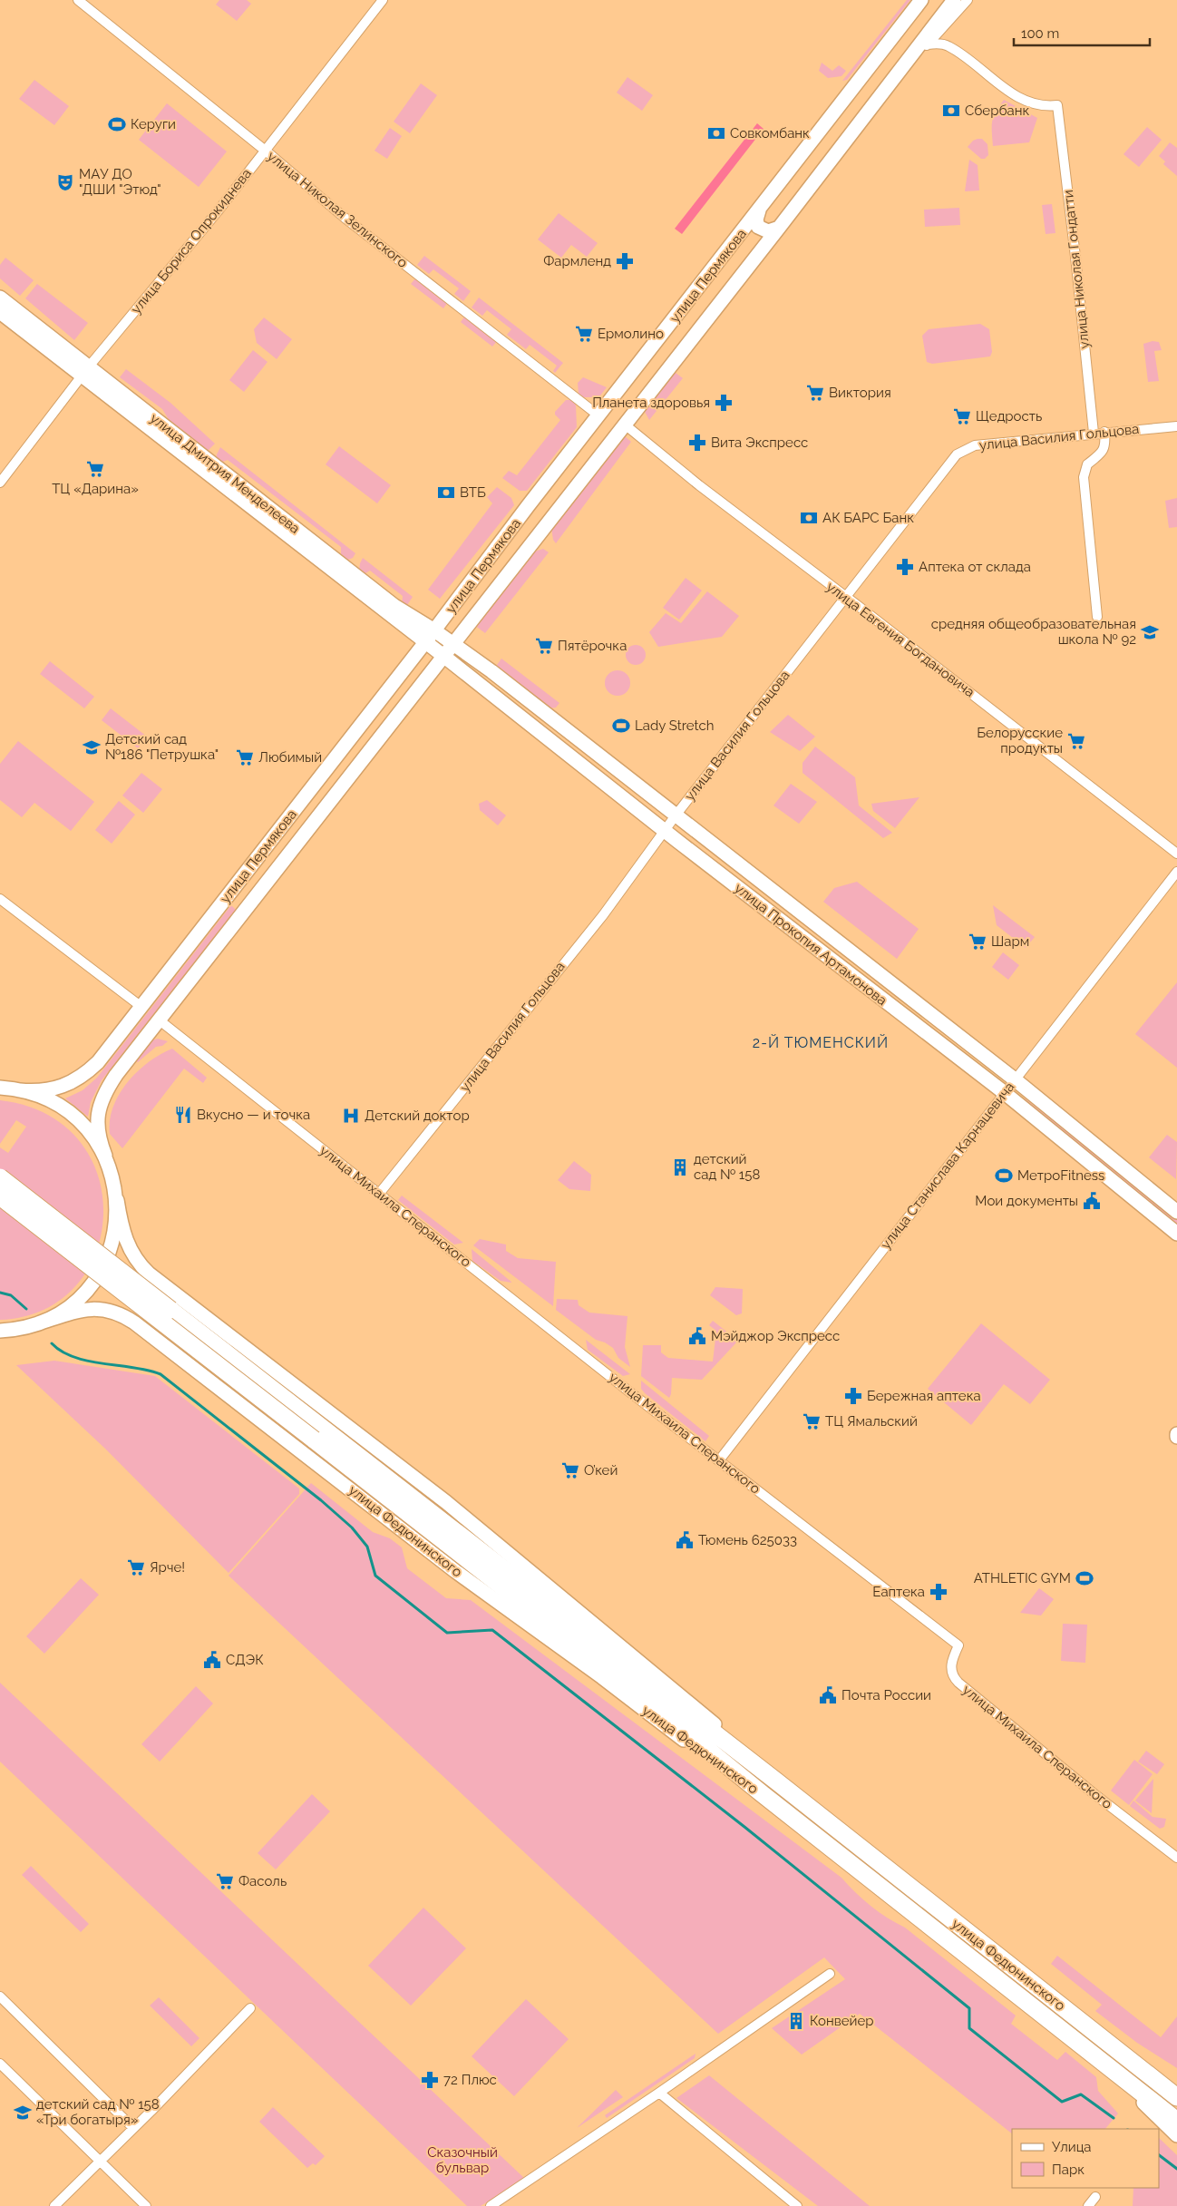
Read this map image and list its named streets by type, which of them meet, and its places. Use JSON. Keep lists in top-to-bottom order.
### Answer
{
  "streets": {
    "highway": ["улица Федюнинского"],
    "main road": ["улица Пермякова", "улица Дмитрия Менделеева", "улица Прокопия Артамонова"],
    "street": [
      "улица Николая Зелинского",
      "улица Бориса Опрокиднева",
      "улица Николая Гондатти",
      "улица Василия Гольцова",
      "улица Евгения Богдановича",
      "улица Станислава Карнацевича",
      "улица Михаила Сперанского"
    ]
  },
  "crossings": [
    ["улица Николая Зелинского", "улица Бориса Опрокиднева"],
    ["улица Николая Зелинского", "улица Пермякова"],
    ["улица Бориса Опрокиднева", "улица Дмитрия Менделеева"],
    ["улица Николая Гондатти", "улица Василия Гольцова"],
    ["улица Пермякова", "улица Дмитрия Менделеева"],
    ["улица Пермякова", "улица Евгения Богдановича"],
    ["улица Пермякова", "улица Прокопия Артамонова"],
    ["улица Пермякова", "улица Михаила Сперанского"],
    ["улица Василия Гольцова", "улица Евгения Богдановича"],
    ["улица Василия Гольцова", "улица Прокопия Артамонова"],
    ["улица Василия Гольцова", "улица Михаила Сперанского"],
    ["улица Дмитрия Менделеева", "улица Прокопия Артамонова"],
    ["улица Прокопия Артамонова", "улица Станислава Карнацевича"],
    ["улица Станислава Карнацевича", "улица Михаила Сперанского"]
  ],
  "districts": ["2-Й ТЮМЕНСКИЙ"],
  "parks": ["Сказочный бульвар"],
  "places": {
    "bank": [
      "Сбербанк",
      "Совкомбанк",
      "ВТБ",
      "АК БАРС Банк"
    ],
    "sports": [
      "Керуги",
      "Lady Stretch",
      "МетроFitness",
      "ATHLETIC GYM"
    ],
    "theatre": ["МАУ ДО \"ДШИ \"Этюд\""],
    "pharmacy": [
      "Фармленд",
      "Планета здоровья",
      "Вита Экспресс",
      "Аптека от склада",
      "Бережная аптека",
      "Еаптека",
      "72 Плюс"
    ],
    "supermarket": [
      "Ермолино",
      "Виктория",
      "Щедрость",
      "ТЦ «Дарина»",
      "Пятёрочка",
      "Белорусские продукты",
      "Любимый",
      "Шарм",
      "ТЦ Ямальский",
      "О’кей",
      "Ярче!",
      "Фасоль"
    ],
    "school or university": ["средняя общеобразовательная школа № 92", "Детский сад №186 \"Петрушка\"", "детский сад № 158 «Три богатыря»"],
    "restaurant": ["Вкусно — и точка"],
    "hospital": ["Детский доктор"],
    "building": ["детский сад № 158", "Конвейер"],
    "public building": [
      "Мои документы",
      "Мэйджор Экспресс",
      "Тюмень 625033",
      "СДЭК",
      "Почта России"
    ]
  },
  "legend": ["Улица", "Парк"],
  "scale_bar": "100 m"
}
